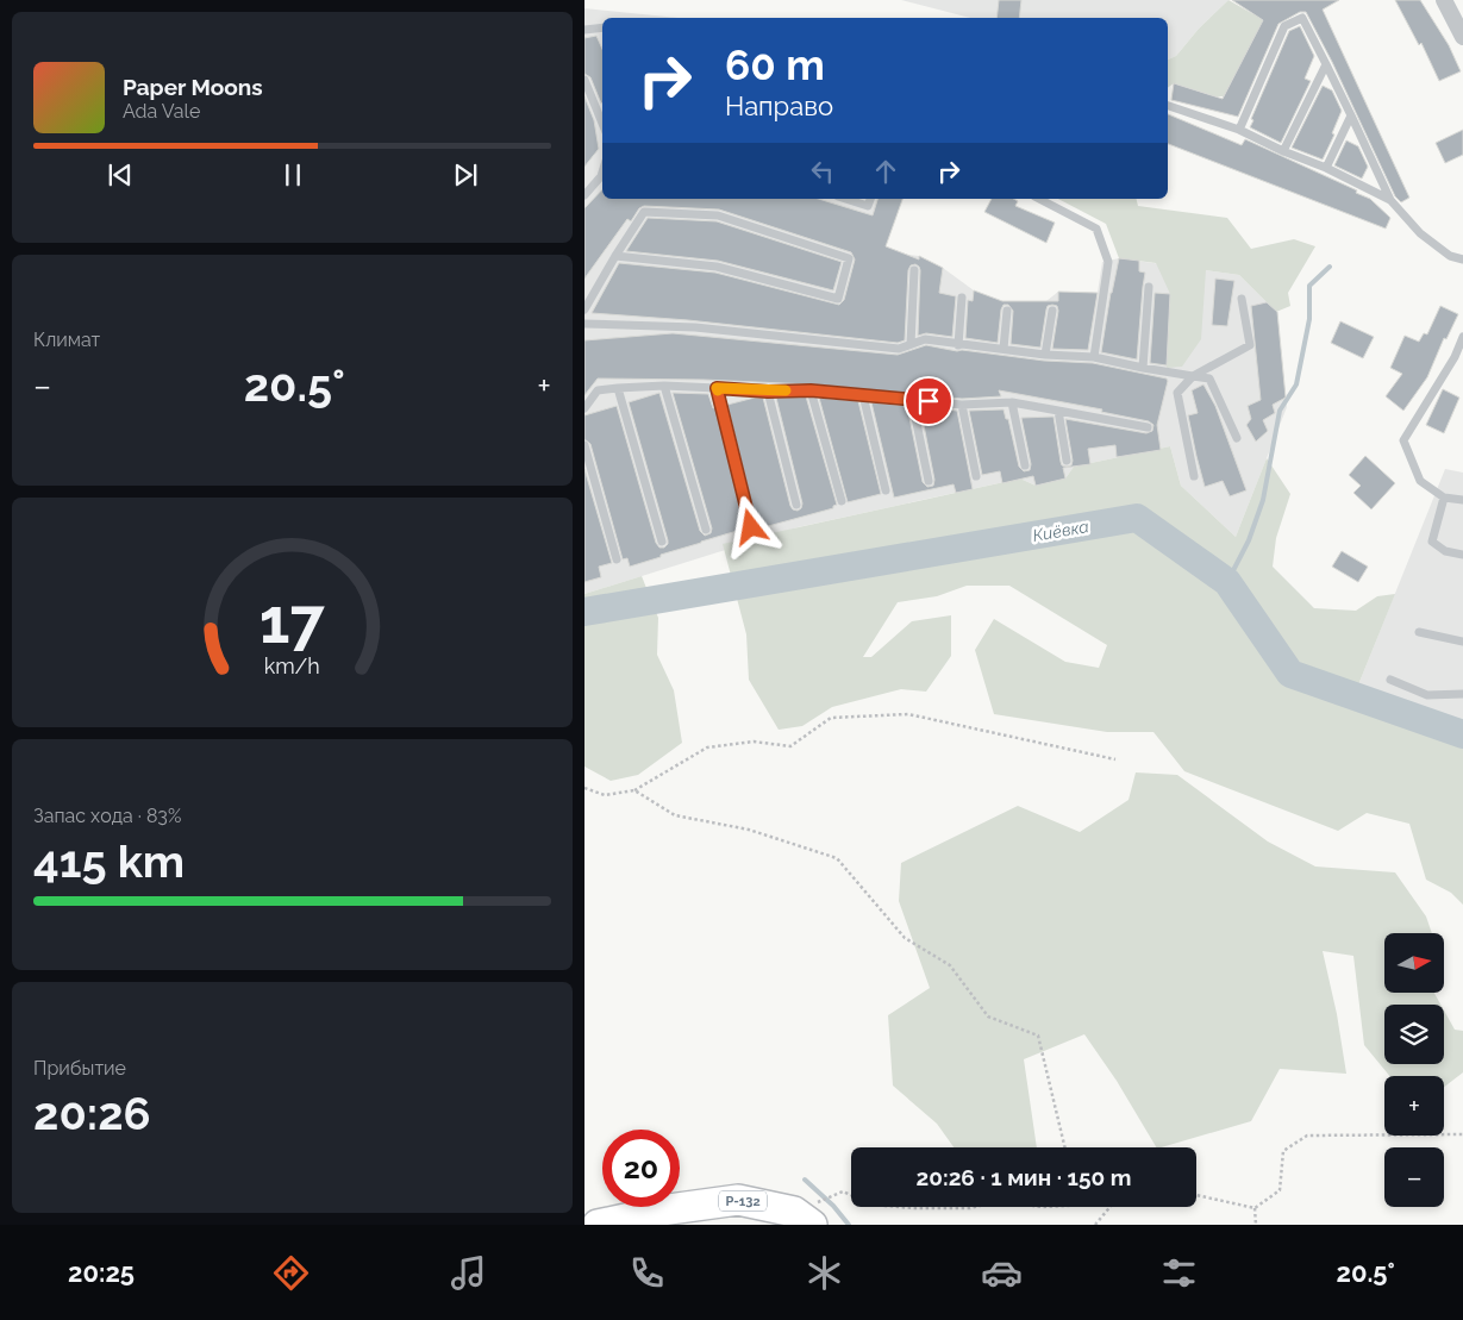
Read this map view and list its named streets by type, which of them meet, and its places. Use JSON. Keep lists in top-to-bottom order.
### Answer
{
  "streets": {
    "highway": ["Р-132"]
  },
  "water": ["Киёвка"],
  "north": "right",
  "page": {
    "turn": ["60 m", "Направо"],
    "song": ["Paper Moons", "Ada Vale"],
    "tile": [
      "Климат",
      ["Запас хода · 83%", "415 km"],
      ["Прибытие", "20:26"]
    ],
    "heat": ["−", "20.5°", "+"],
    "map_buttons": ["+", "−"],
    "limit": "20",
    "trip": "20:26 · 1 мин · 150 m",
    "tabs": ["20:25", "20.5°"],
    "gauge": ["17", "km/h"]
  }
}
